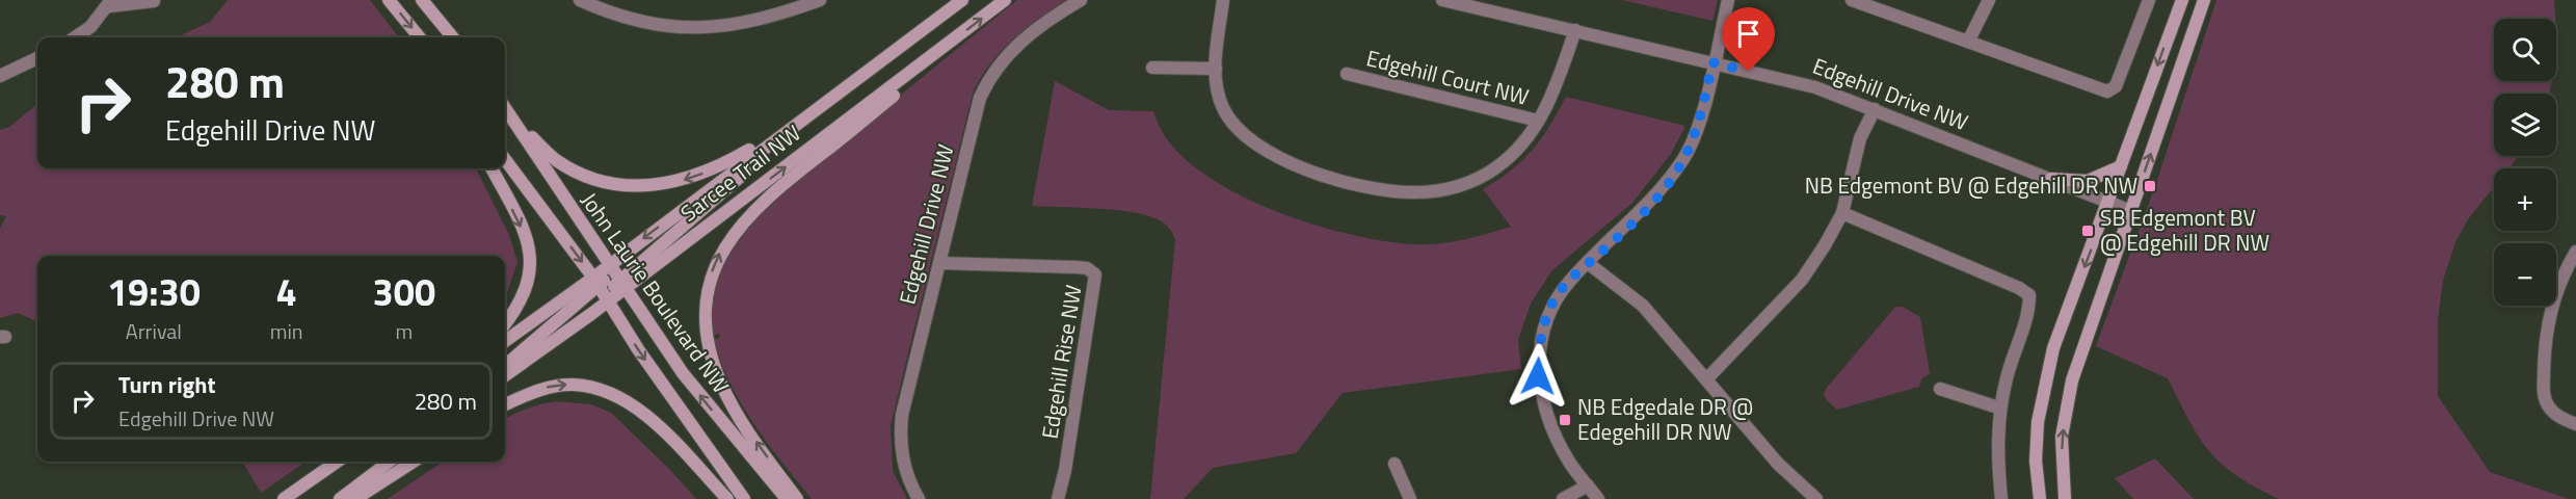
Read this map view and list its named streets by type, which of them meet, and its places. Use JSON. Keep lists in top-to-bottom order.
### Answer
{
  "streets": {
    "main road": ["Sarcee Trail NW", "John Laurie Boulevard NW"],
    "street": ["Edgehill Court NW", "Edgehill Drive NW", "Edgehill Rise NW"]
  },
  "crossings": [
    ["Edgehill Drive NW", "Edgehill Rise NW"],
    ["Sarcee Trail NW", "John Laurie Boulevard NW"]
  ],
  "places": {
    "transit": ["NB Edgemont BV @ Edgehill DR NW", "SB Edgemont BV @ Edgehill DR NW", "NB Edgedale DR @ Edegehill DR NW"]
  },
  "page": {
    "map_buttons": ["+", "−"],
    "turn": ["280 m", "Edgehill Drive NW"],
    "eta": [
      "19:30",
      "Arrival",
      "4",
      "min",
      "300",
      "m"
    ],
    "list": [
      {
        "name": "Turn right",
        "note": "Edgehill Drive NW",
        "value": "280 m"
      }
    ]
  }
}
